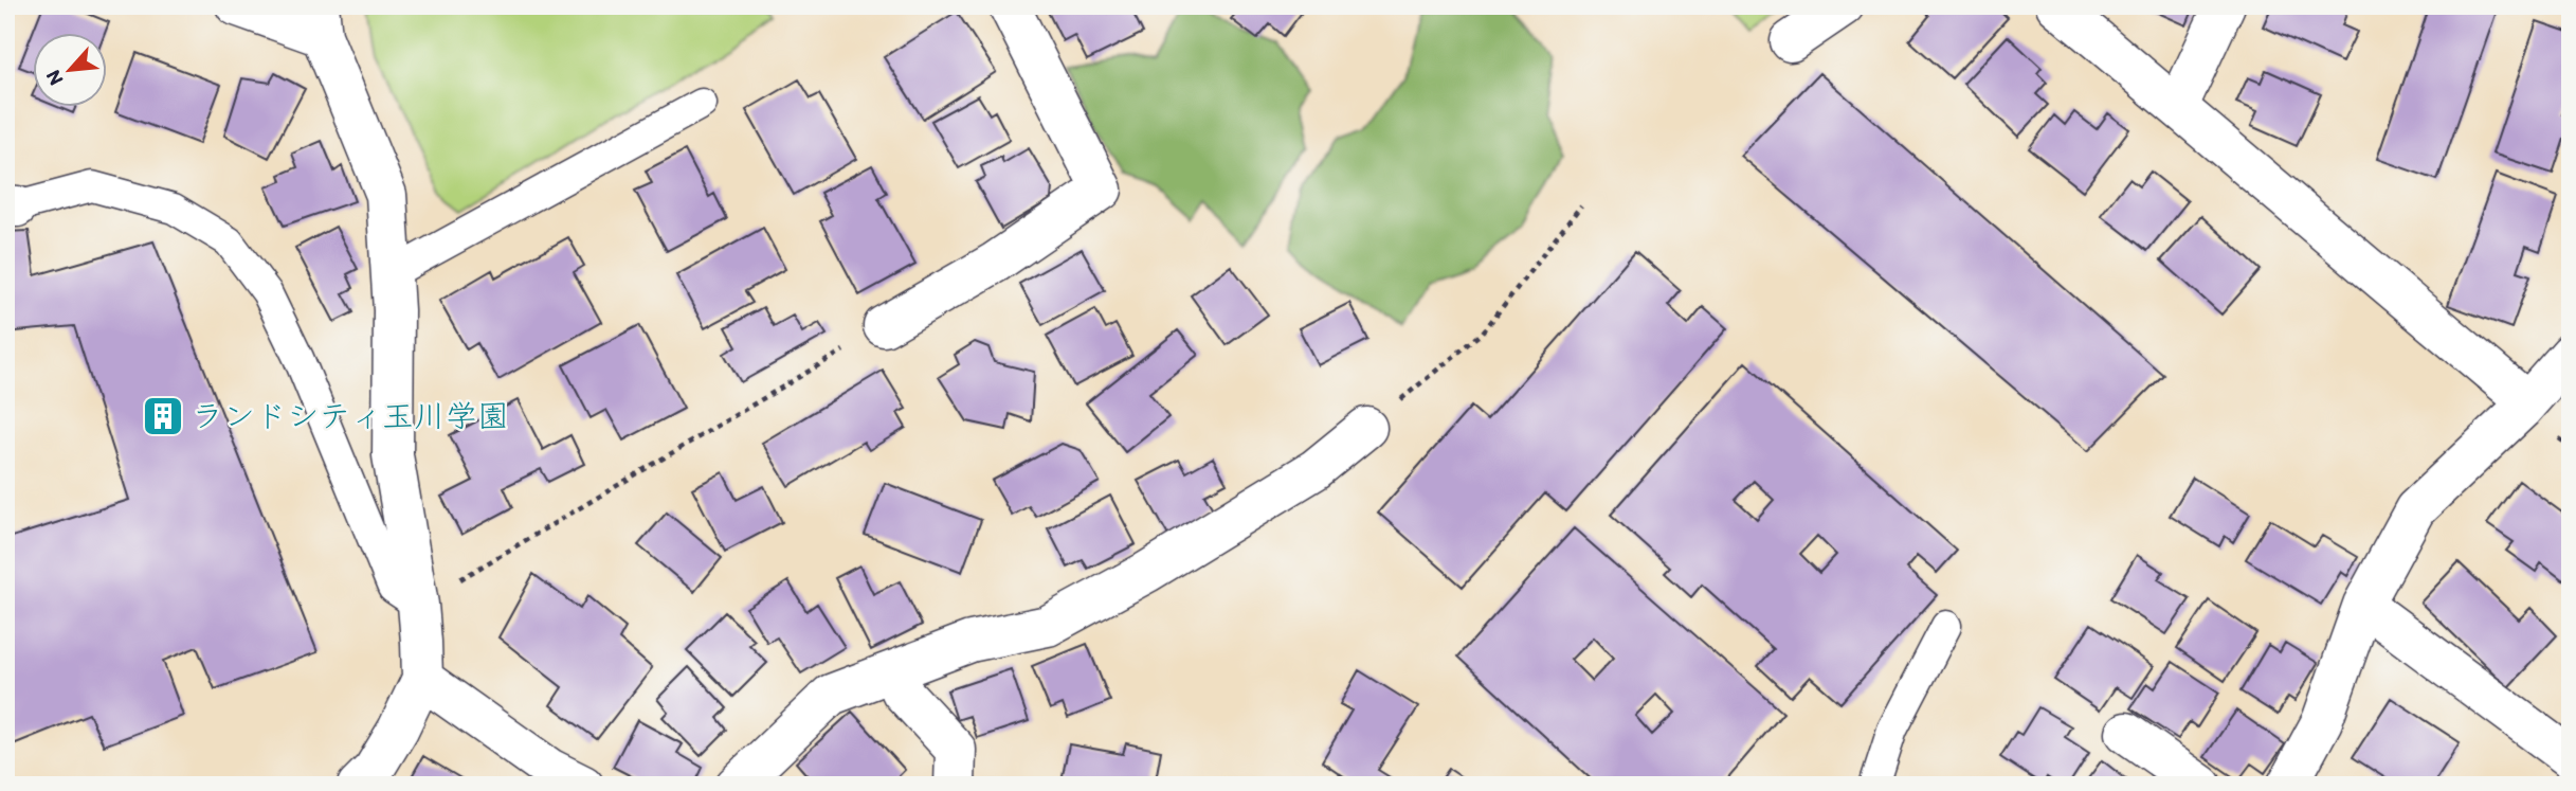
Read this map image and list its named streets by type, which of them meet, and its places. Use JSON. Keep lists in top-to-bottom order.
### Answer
{
  "places": {
    "building": ["ランドシティ玉川学園"]
  },
  "north": "bottom left"
}
